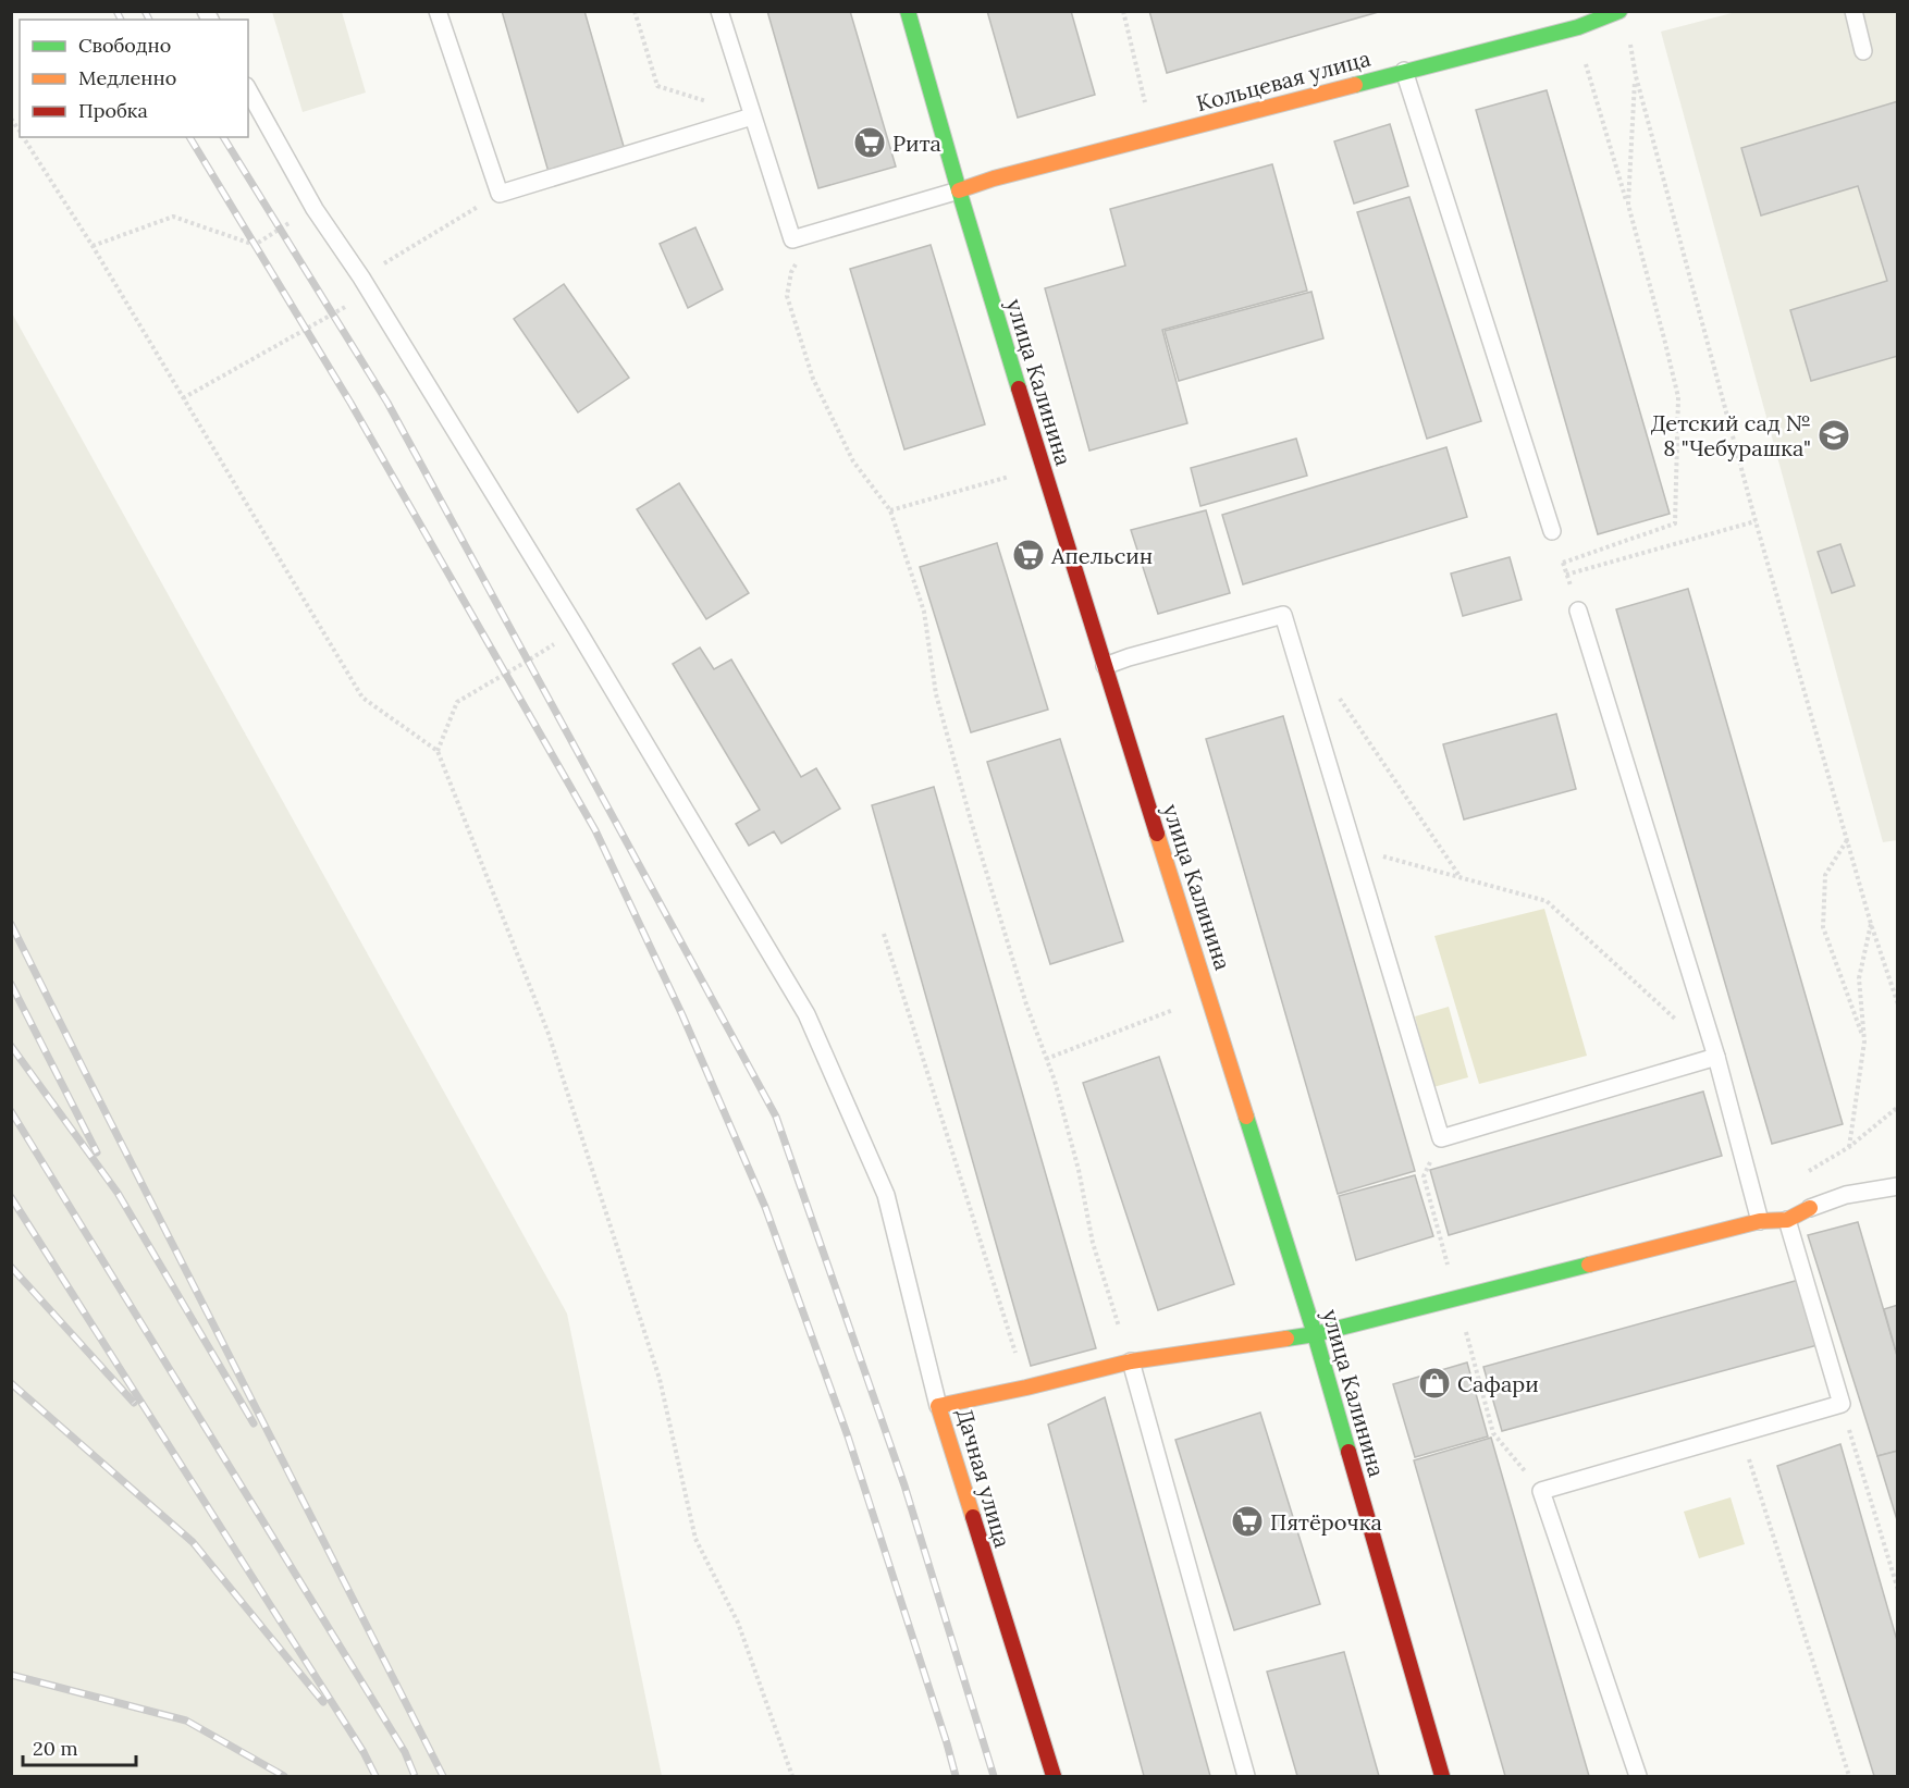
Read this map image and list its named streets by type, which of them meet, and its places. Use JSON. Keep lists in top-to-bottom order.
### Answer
{
  "streets": {
    "street": ["Кольцевая улица", "улица Калинина", "Дачная улица"]
  },
  "crossings": [
    ["Кольцевая улица", "улица Калинина"],
    ["улица Калинина", "Дачная улица"]
  ],
  "places": {
    "supermarket": ["Рита", "Апельсин", "Пятёрочка"],
    "school or university": ["Детский сад № 8 \"Чебурашка\""],
    "shop": ["Сафари"]
  },
  "legend": ["Свободно", "Медленно", "Пробка"],
  "scale_bar": "20 m"
}
